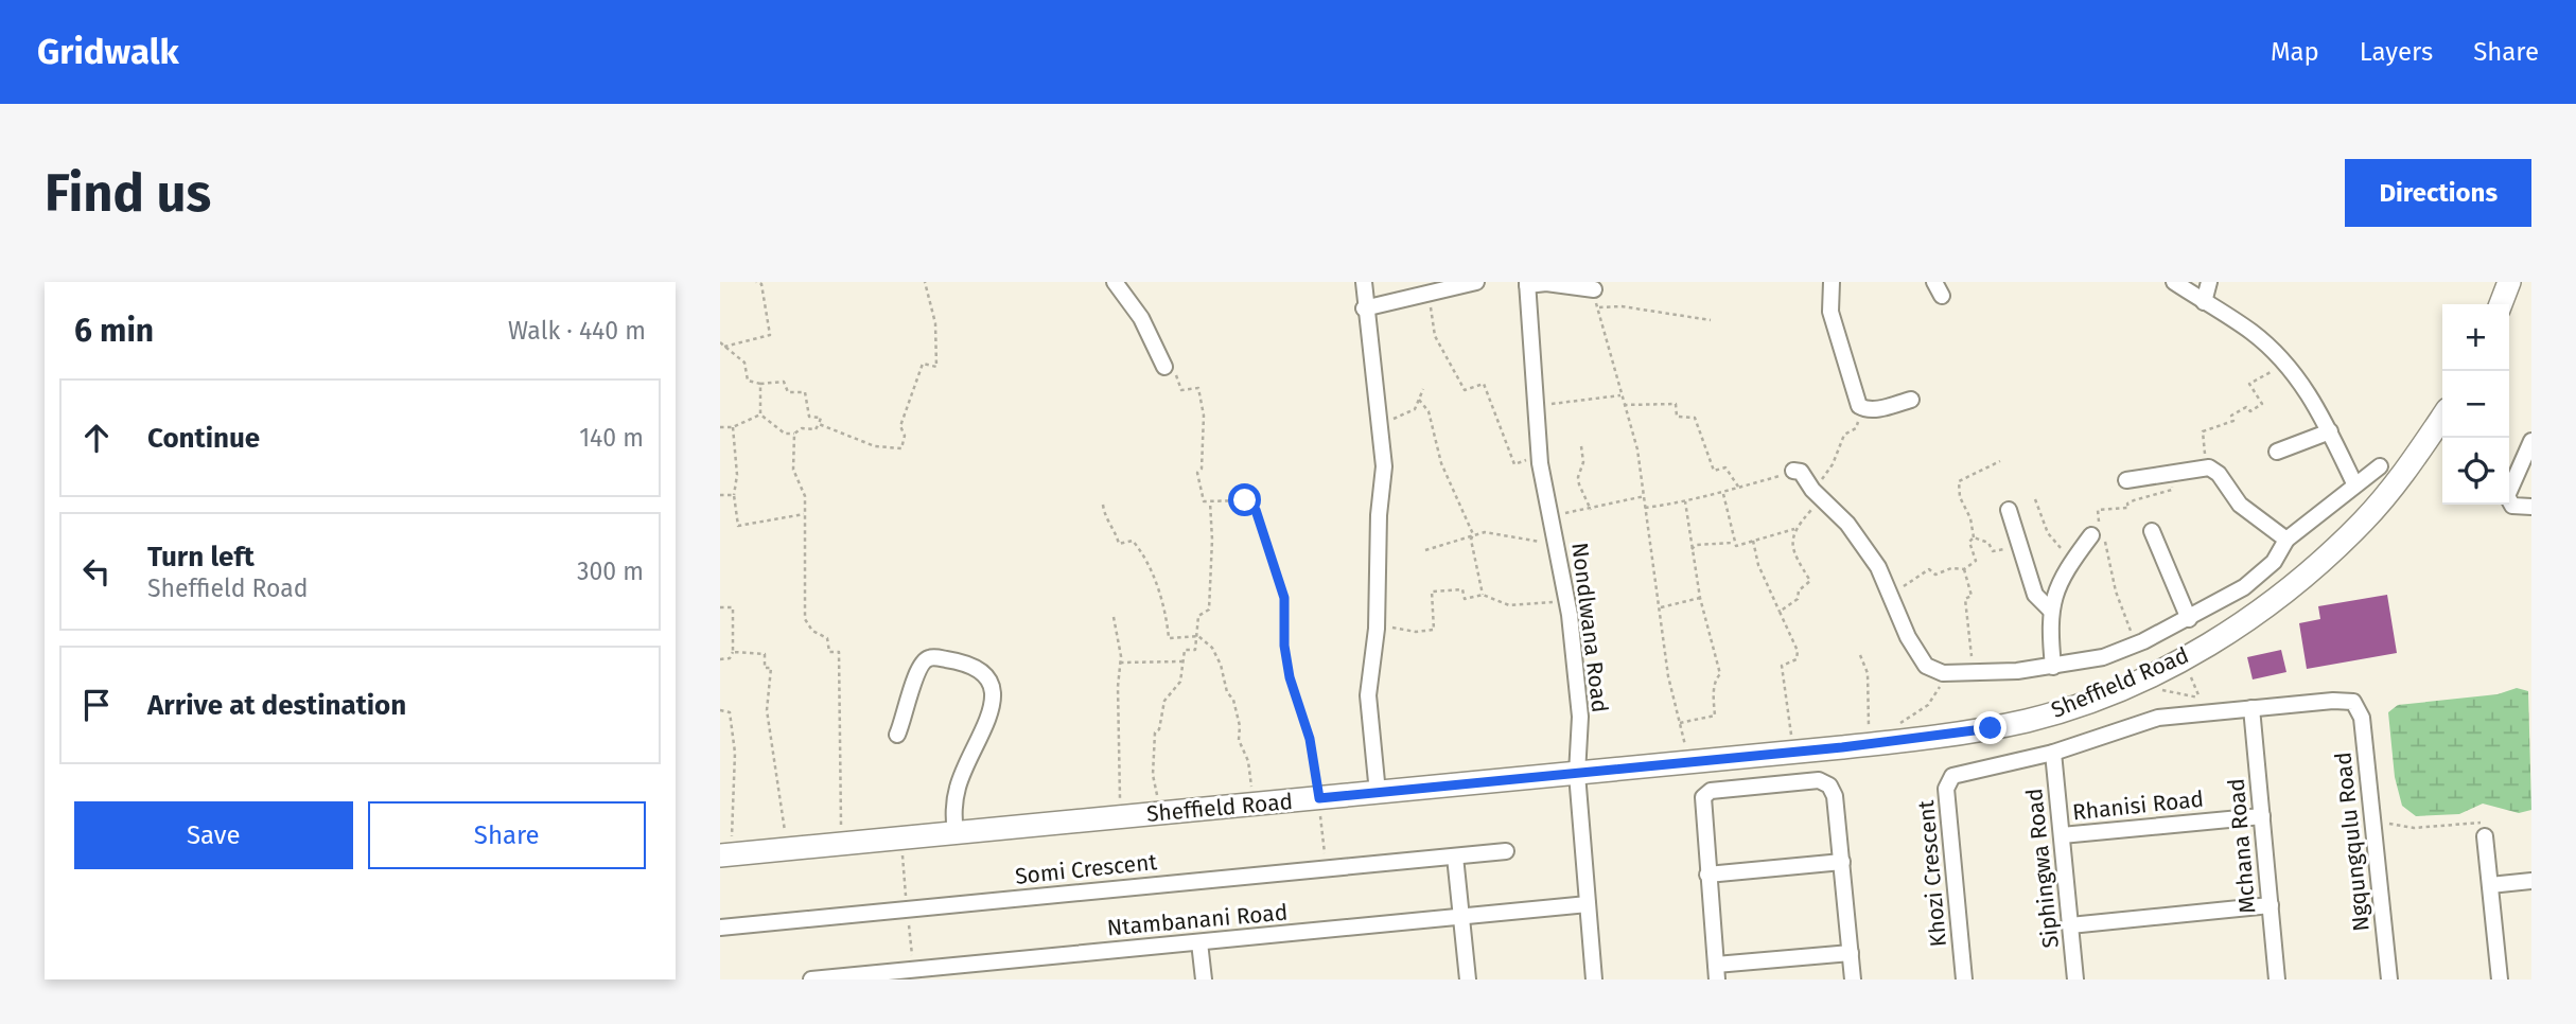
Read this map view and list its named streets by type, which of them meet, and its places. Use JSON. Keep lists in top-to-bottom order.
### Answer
{
  "streets": {
    "street": [
      "Nondlwana Road",
      "Sheffield Road",
      "Rhanisi Road",
      "Ngqungqulu Road",
      "Mchana Road",
      "Siphingwa Road",
      "Somi Crescent",
      "Khozi Crescent",
      "Ntambanani Road"
    ]
  },
  "crossings": [
    ["Nondlwana Road", "Sheffield Road"],
    ["Nondlwana Road", "Ntambanani Road"],
    ["Rhanisi Road", "Mchana Road"],
    ["Rhanisi Road", "Siphingwa Road"],
    ["Ngqungqulu Road", "Khozi Crescent"],
    ["Mchana Road", "Khozi Crescent"],
    ["Siphingwa Road", "Khozi Crescent"]
  ],
  "page": {
    "header": "Gridwalk",
    "nav": ["Map", "Layers", "Share"],
    "buttons": [
      "Directions",
      ["Save", "Share"]
    ],
    "title": "Find us",
    "heading": ["6 min", "Walk · 440 m"],
    "map_buttons": ["+", "−"],
    "list": [
      ["Continue", "140 m"],
      ["Turn left", "Sheffield Road", "300 m"],
      "Arrive at destination"
    ]
  }
}
